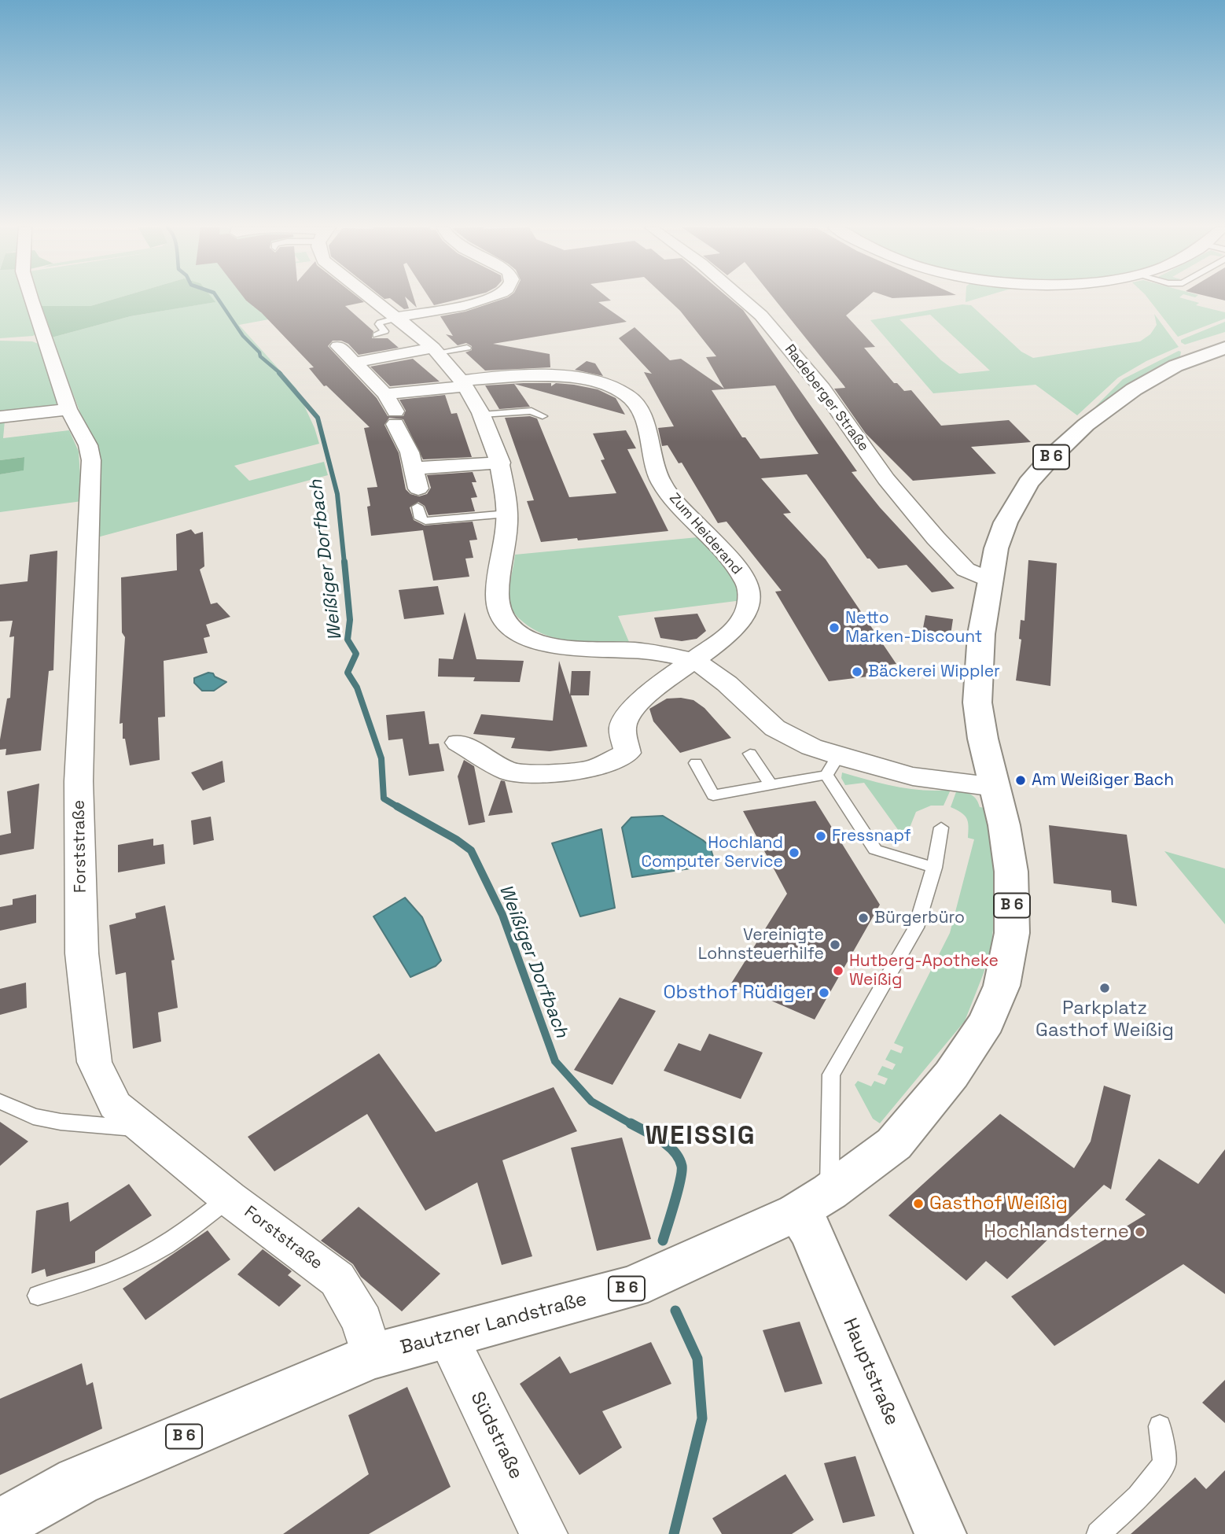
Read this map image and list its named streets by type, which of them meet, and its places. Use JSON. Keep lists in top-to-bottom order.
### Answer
{
  "streets": {
    "main road": ["B 6", "Bautzner Landstraße", "Hauptstraße"],
    "street": [
      "Radeberger Straße",
      "Zum Heiderand",
      "Forststraße",
      "Südstraße"
    ]
  },
  "crossings": [
    ["Radeberger Straße", "Bautzner Landstraße"],
    ["Forststraße", "Bautzner Landstraße"],
    ["Bautzner Landstraße", "Hauptstraße"],
    ["Bautzner Landstraße", "Südstraße"]
  ],
  "districts": ["WEISSIG"],
  "water": ["Weißiger Dorfbach"],
  "places": [
    "Netto Marken-Discount",
    "Bäckerei Wippler",
    "Am Weißiger Bach",
    "Fressnapf",
    "Hochland Computer Service",
    "Bürgerbüro",
    "Vereinigte Lohnsteuerhilfe",
    "Hutberg-Apotheke Weißig",
    "Parkplatz Gasthof Weißig",
    "Obsthof Rüdiger",
    "Gasthof Weißig",
    "Hochlandsterne"
  ]
}
